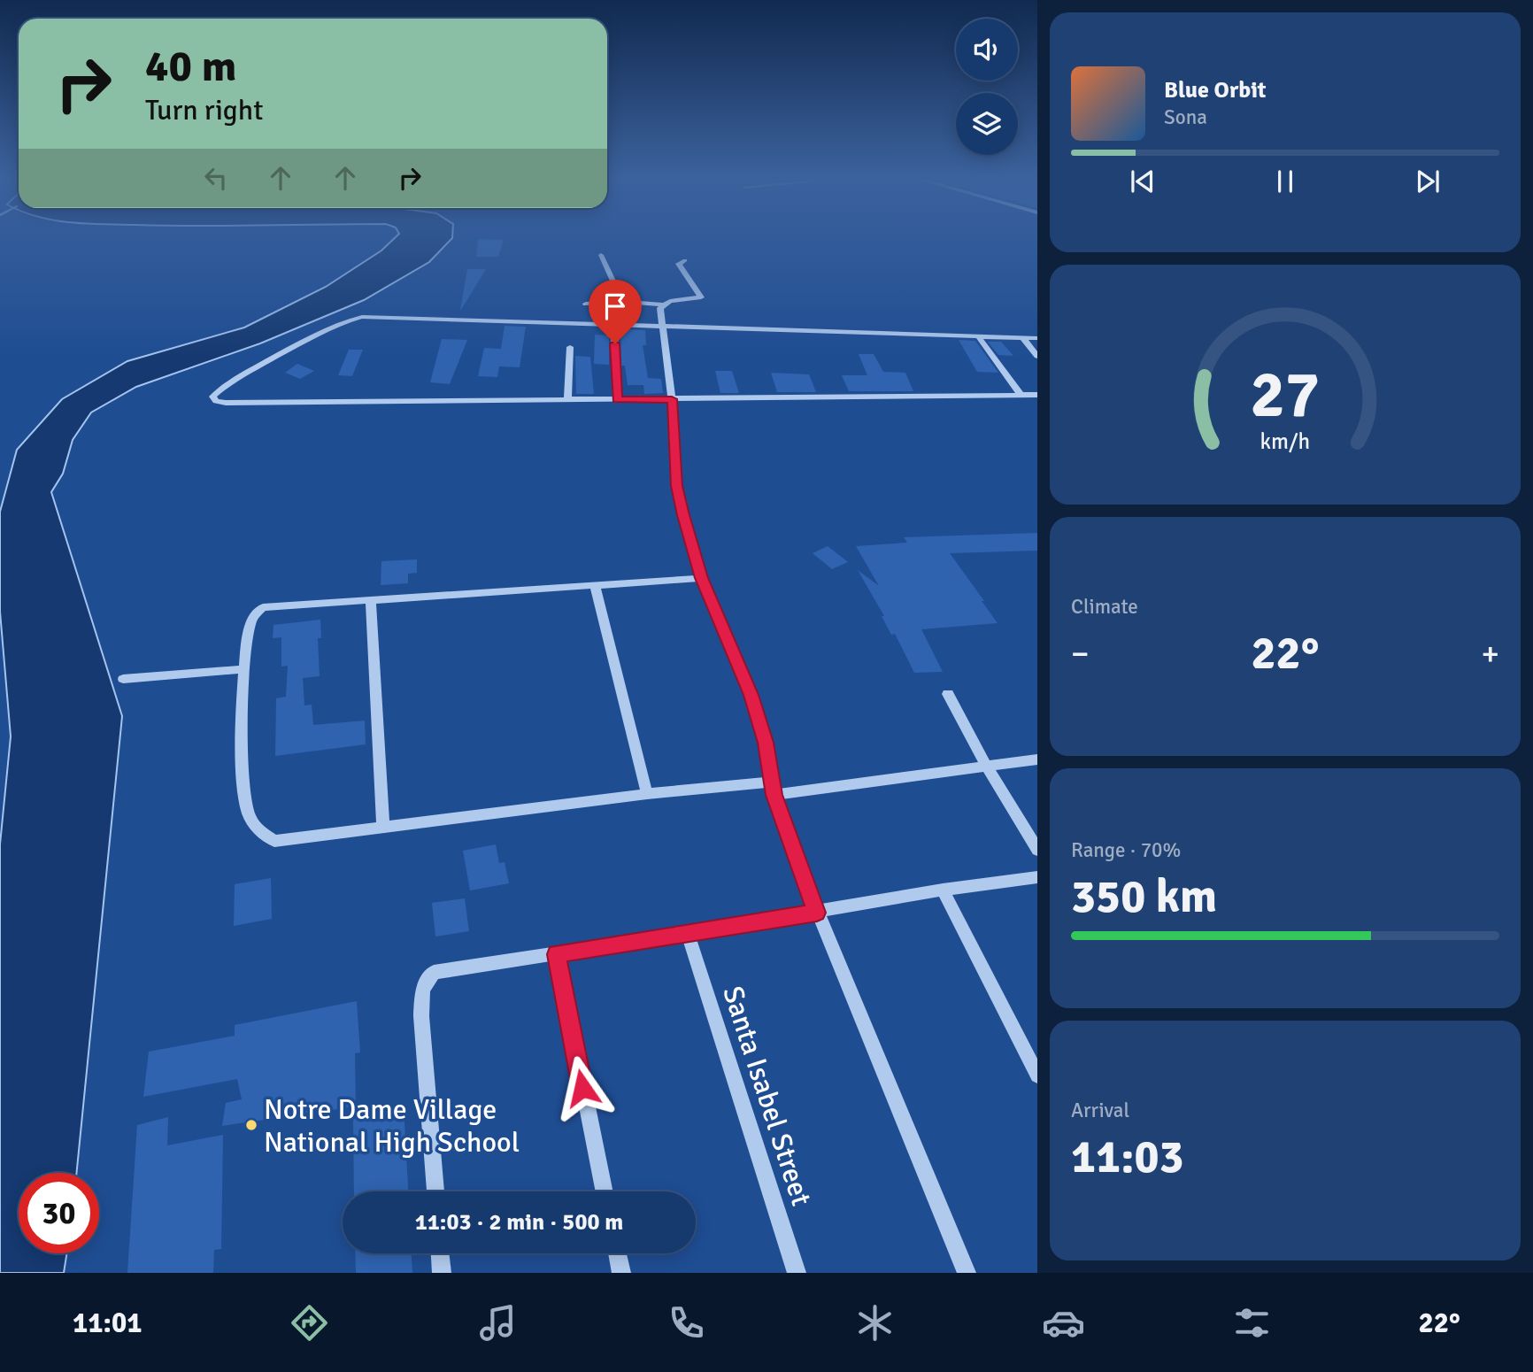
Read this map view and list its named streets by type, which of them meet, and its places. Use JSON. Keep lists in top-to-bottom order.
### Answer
{
  "streets": {
    "street": ["Santa Isabel Street"]
  },
  "places": ["Notre Dame Village National High School"],
  "page": {
    "turn": ["40 m", "Turn right"],
    "song": ["Blue Orbit", "Sona"],
    "tile": [
      "Climate",
      ["Range · 70%", "350 km"],
      ["Arrival", "11:03"]
    ],
    "heat": ["−", "22°", "+"],
    "limit": "30",
    "trip": "11:03 · 2 min · 500 m",
    "tabs": ["11:01", "22°"],
    "gauge": ["27", "km/h"]
  }
}
